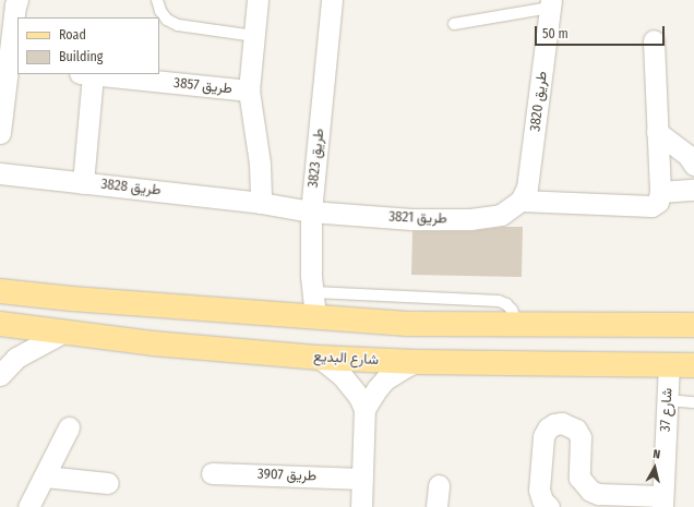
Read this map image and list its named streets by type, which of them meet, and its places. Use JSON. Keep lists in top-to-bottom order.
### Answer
{
  "streets": {
    "main road": ["شارع البديع"],
    "street": [
      "طريق 3857",
      "طريق 3820",
      "طريق 3823",
      "طريق 3828",
      "طريق 3821",
      "شارع 37",
      "طريق 3907"
    ]
  },
  "crossings": [
    ["طريق 3820", "طريق 3821"],
    ["طريق 3823", "طريق 3828"],
    ["طريق 3823", "طريق 3821"],
    ["طريق 3828", "طريق 3821"],
    ["شارع البديع", "شارع 37"]
  ],
  "legend": ["Road", "Building"],
  "scale_bar": "50 m",
  "north": "top"
}
